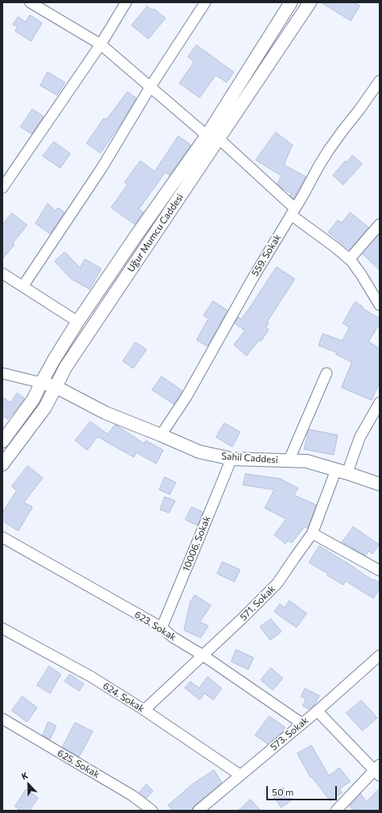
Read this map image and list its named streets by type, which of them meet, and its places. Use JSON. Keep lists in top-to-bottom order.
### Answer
{
  "streets": {
    "street": [
      "Uğur Mumcu Caddesi",
      "559. Sokak",
      "Sahil Caddesi",
      "10006. Sokak",
      "571. Sokak",
      "623. Sokak",
      "624. Sokak",
      "573. Sokak",
      "625. Sokak"
    ]
  },
  "crossings": [
    ["Uğur Mumcu Caddesi", "Sahil Caddesi"],
    ["559. Sokak", "Sahil Caddesi"],
    ["Sahil Caddesi", "10006. Sokak"],
    ["Sahil Caddesi", "571. Sokak"],
    ["10006. Sokak", "623. Sokak"],
    ["571. Sokak", "623. Sokak"],
    ["571. Sokak", "624. Sokak"],
    ["623. Sokak", "573. Sokak"],
    ["624. Sokak", "573. Sokak"]
  ],
  "scale_bar": "50 m",
  "north": "top left"
}
